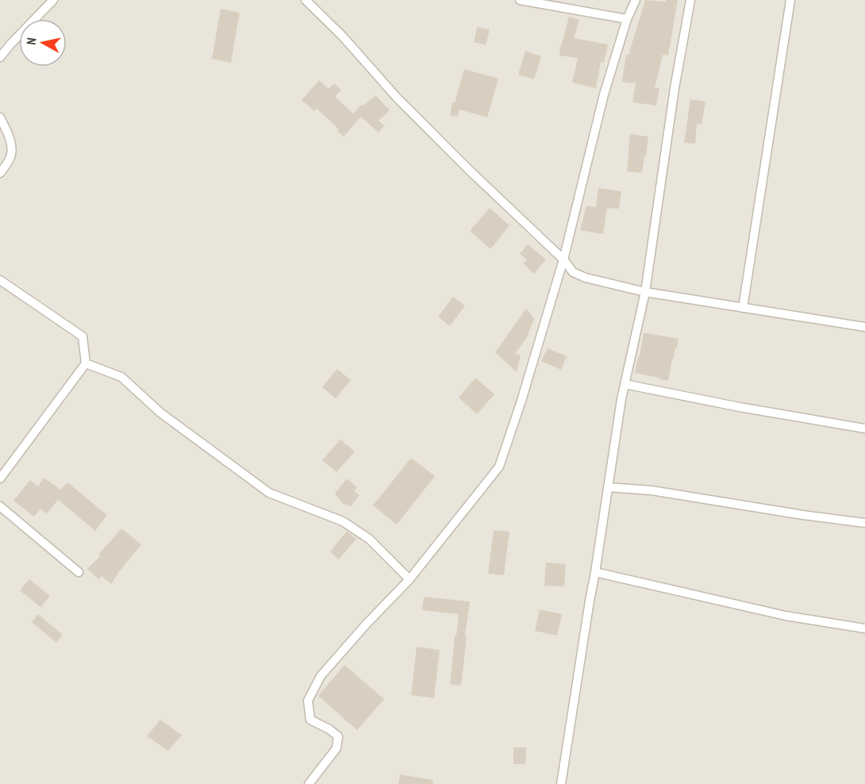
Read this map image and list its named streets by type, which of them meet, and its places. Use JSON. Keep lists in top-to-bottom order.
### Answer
{
  "north": "left"
}
